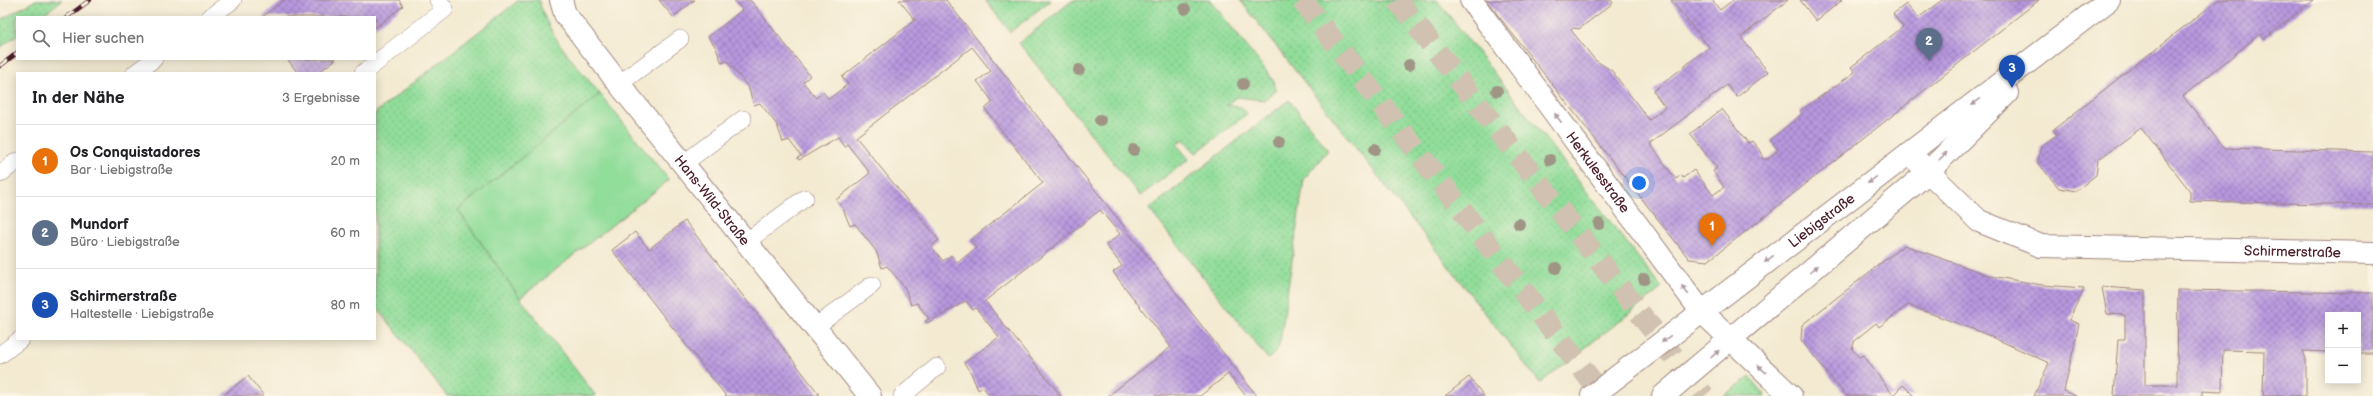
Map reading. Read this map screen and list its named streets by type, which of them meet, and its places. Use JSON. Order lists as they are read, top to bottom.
{
  "streets": {
    "street": [
      "Herkulesstraße",
      "Hans-Wild-Straße",
      "Liebigstraße",
      "Schirmerstraße"
    ]
  },
  "crossings": [
    ["Herkulesstraße", "Liebigstraße"],
    ["Liebigstraße", "Schirmerstraße"]
  ],
  "one_way": ["Herkulesstraße"],
  "page": {
    "search": "Hier suchen",
    "pins": ["2", "3", "1"],
    "heading": ["In der Nähe", "3 Ergebnisse"],
    "list": [
      {
        "mark": "1",
        "name": "Os Conquistadores",
        "note": "Bar · Liebigstraße",
        "value": "20 m"
      },
      {
        "mark": "2",
        "name": "Mundorf",
        "note": "Büro · Liebigstraße",
        "value": "60 m"
      },
      {
        "mark": "3",
        "name": "Schirmerstraße",
        "note": "Haltestelle · Liebigstraße",
        "value": "80 m"
      }
    ],
    "map_buttons": ["+", "−"]
  }
}
